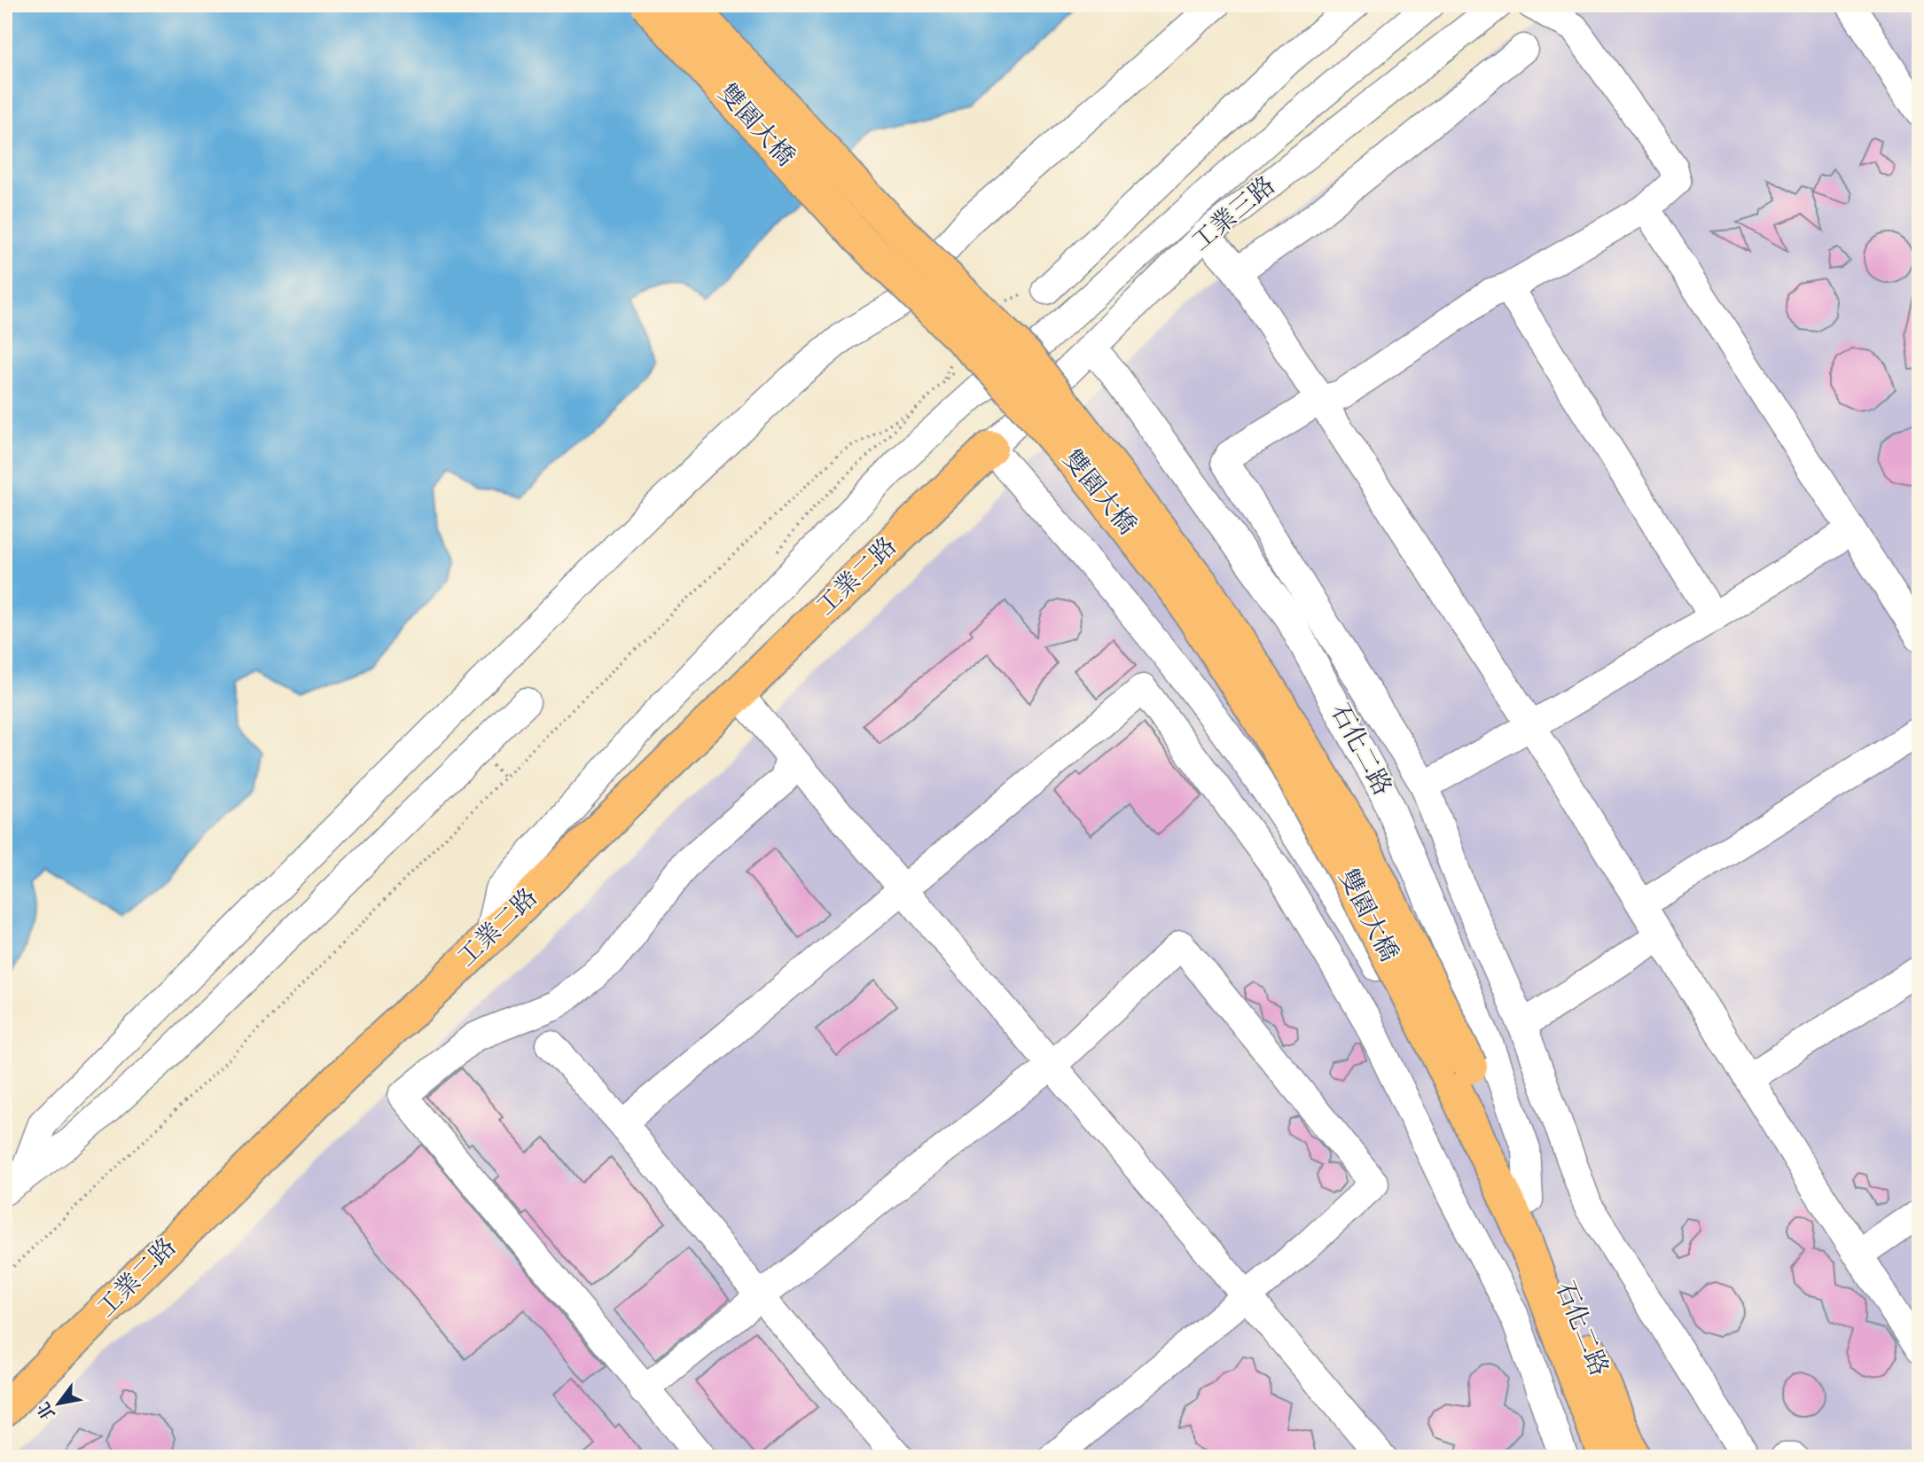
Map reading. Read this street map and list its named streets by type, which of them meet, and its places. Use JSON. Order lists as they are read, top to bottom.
{
  "streets": {
    "main road": ["雙園大橋", "工業二路", "石化二路"],
    "street": ["工業三路"]
  },
  "crossings": [
    ["雙園大橋", "石化二路"],
    ["工業三路", "工業二路"],
    ["工業三路", "石化二路"],
    ["工業二路", "石化二路"]
  ],
  "north": "bottom left"
}
